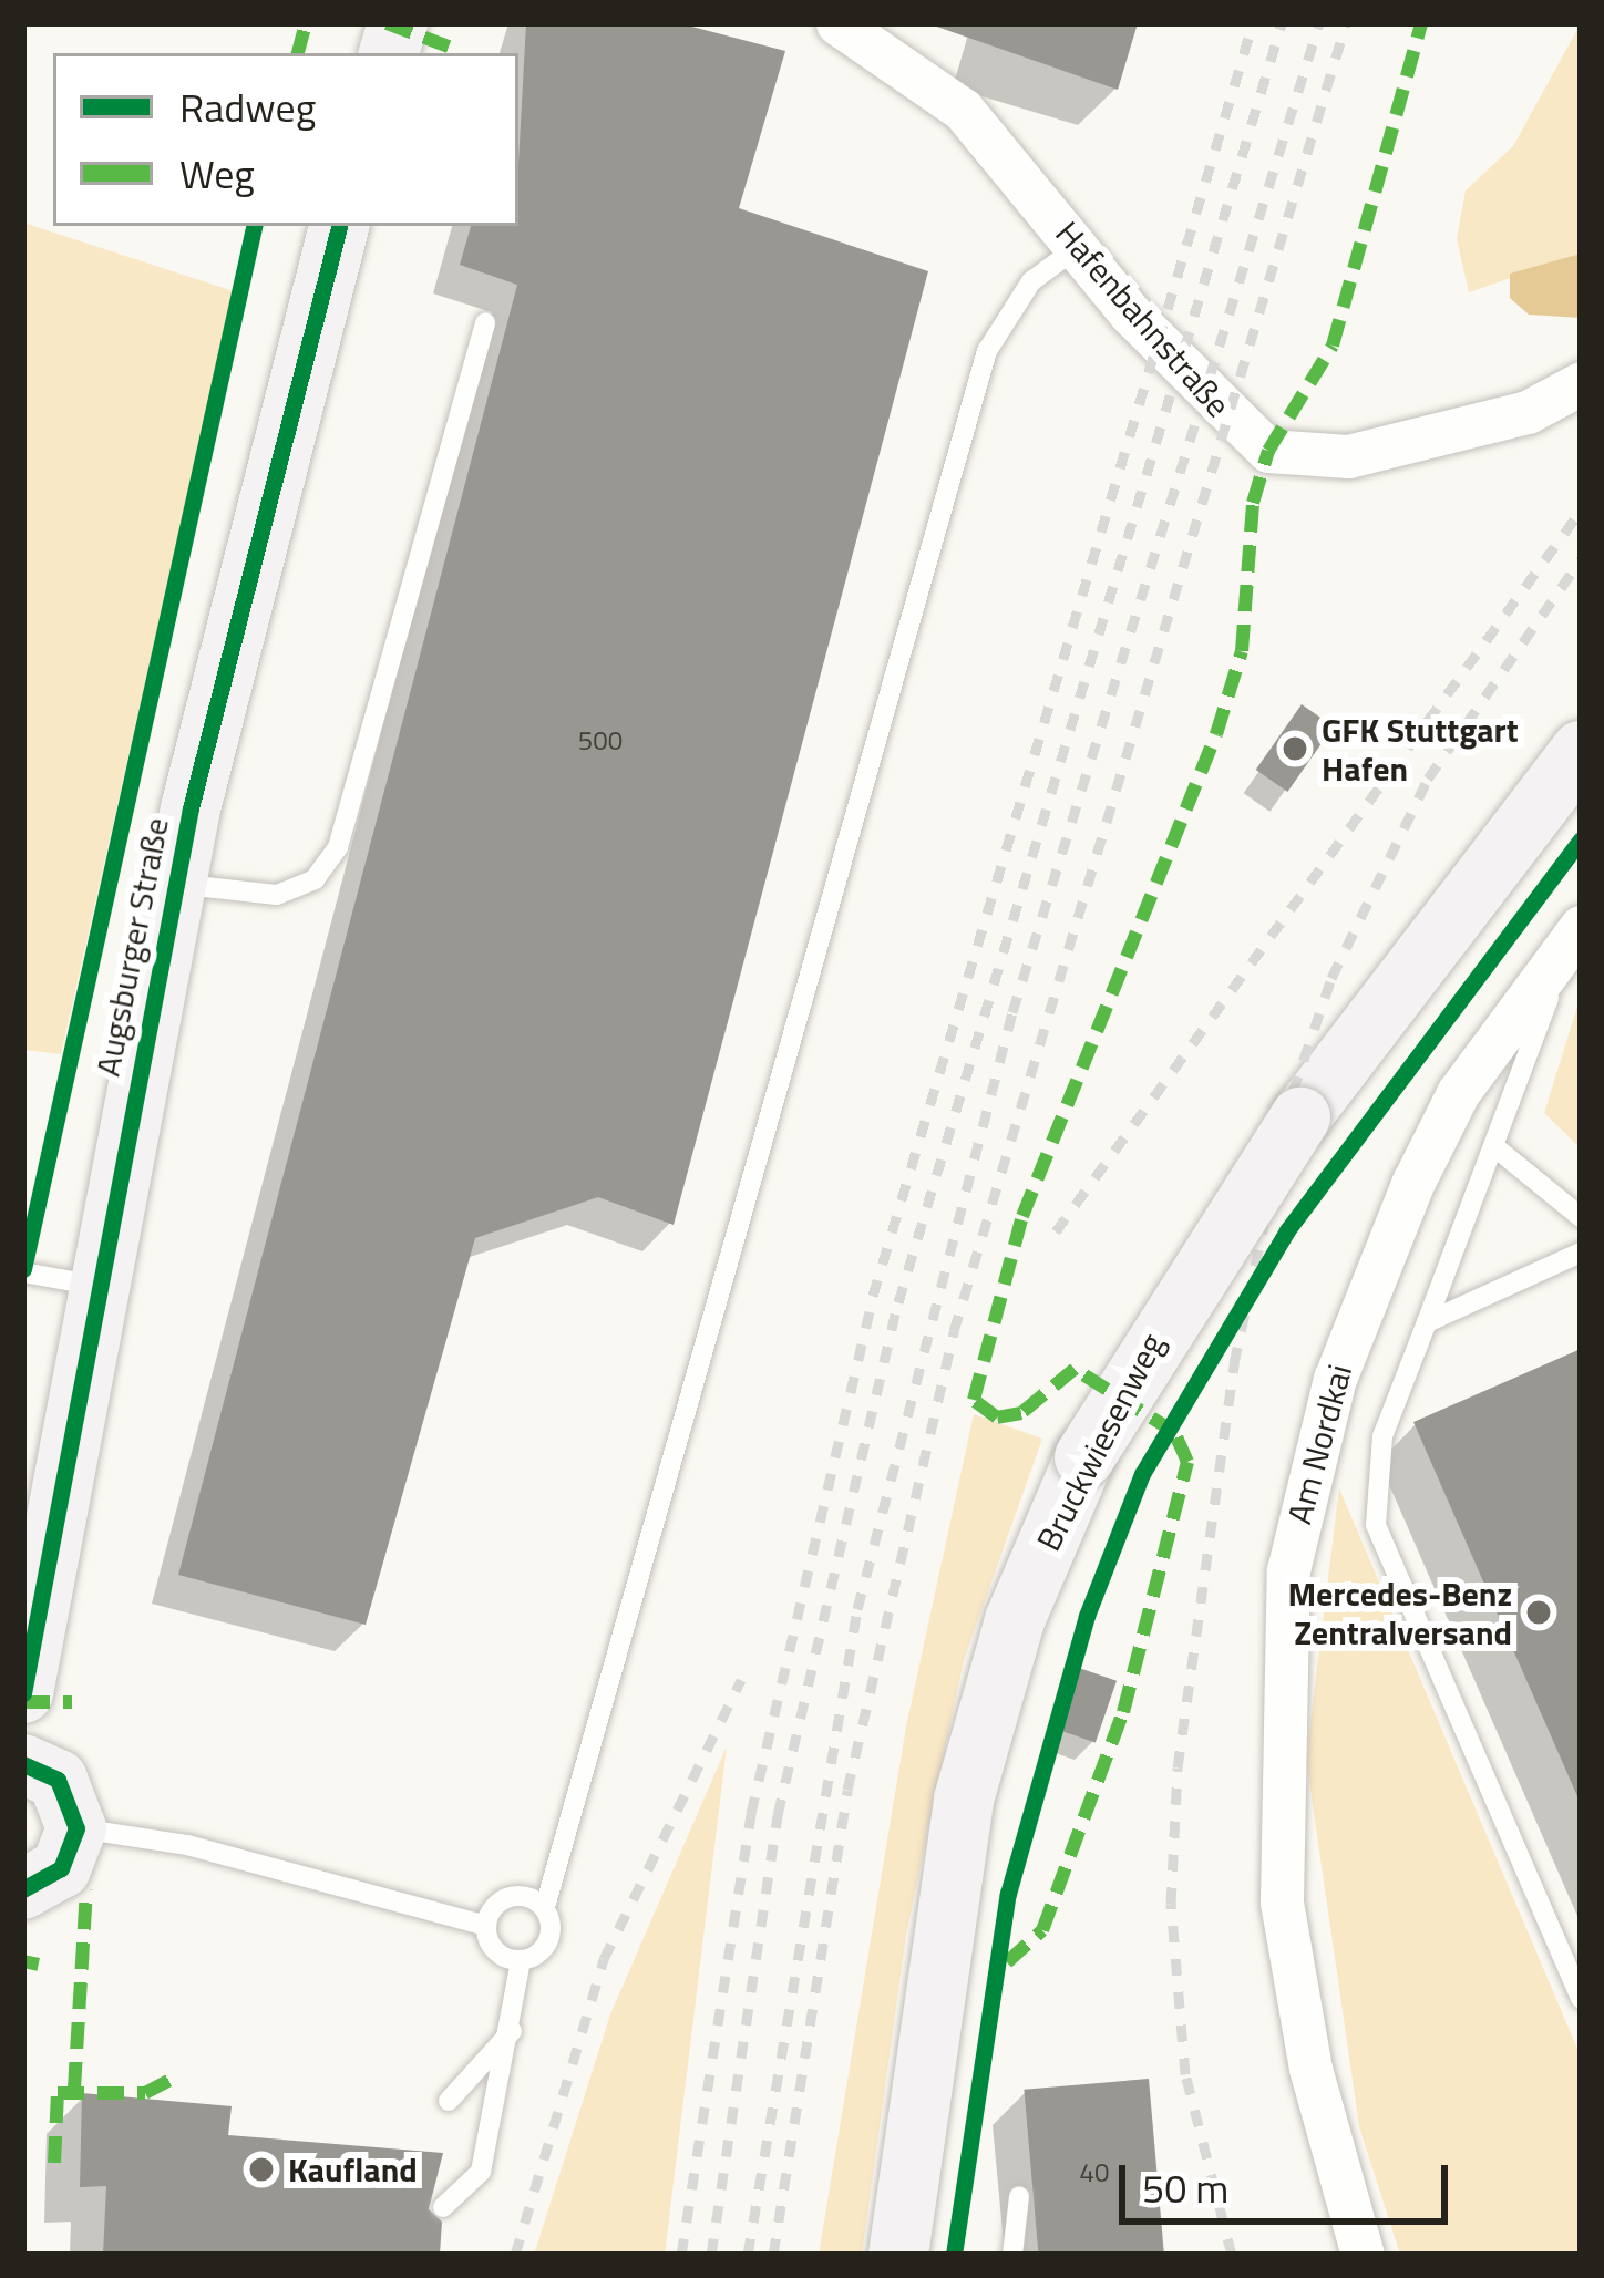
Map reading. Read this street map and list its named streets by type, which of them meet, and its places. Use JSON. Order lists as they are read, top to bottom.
{
  "streets": {
    "street": [
      "Hafenbahnstraße",
      "Augsburger Straße",
      "Bruckwiesenweg",
      "Am Nordkai"
    ]
  },
  "places": ["GFK Stuttgart Hafen", "Mercedes-Benz Zentralversand", "Kaufland"],
  "house_numbers": ["500", "40"],
  "legend": ["Radweg", "Weg"],
  "scale_bar": "50 m"
}
